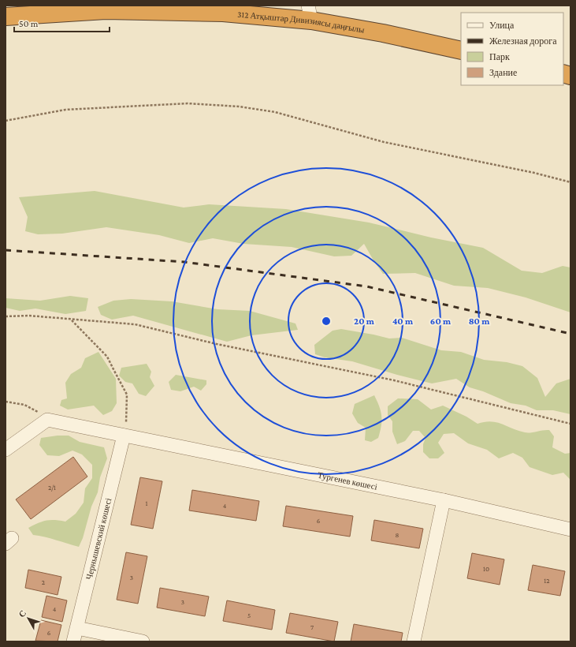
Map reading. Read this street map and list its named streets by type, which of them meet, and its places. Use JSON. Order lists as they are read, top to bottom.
{
  "streets": {
    "highway": ["312 Атқыштар Дивизиясы даңғылы"],
    "street": ["Тургенев көшесі", "Чернышевский көшесі"]
  },
  "crossings": [
    ["Тургенев көшесі", "Чернышевский көшесі"]
  ],
  "house_numbers": [
    "2/1",
    "1",
    "4",
    "6",
    "8",
    "10",
    "3",
    "12",
    "2",
    "3",
    "4",
    "5",
    "7",
    "6"
  ],
  "legend": [
    "Улица",
    "Железная дорога",
    "Парк",
    "Здание"
  ],
  "scale_bar": "50 m",
  "north": "top left",
  "rings": [
    "20 m",
    "40 m",
    "60 m",
    "80 m"
  ]
}
